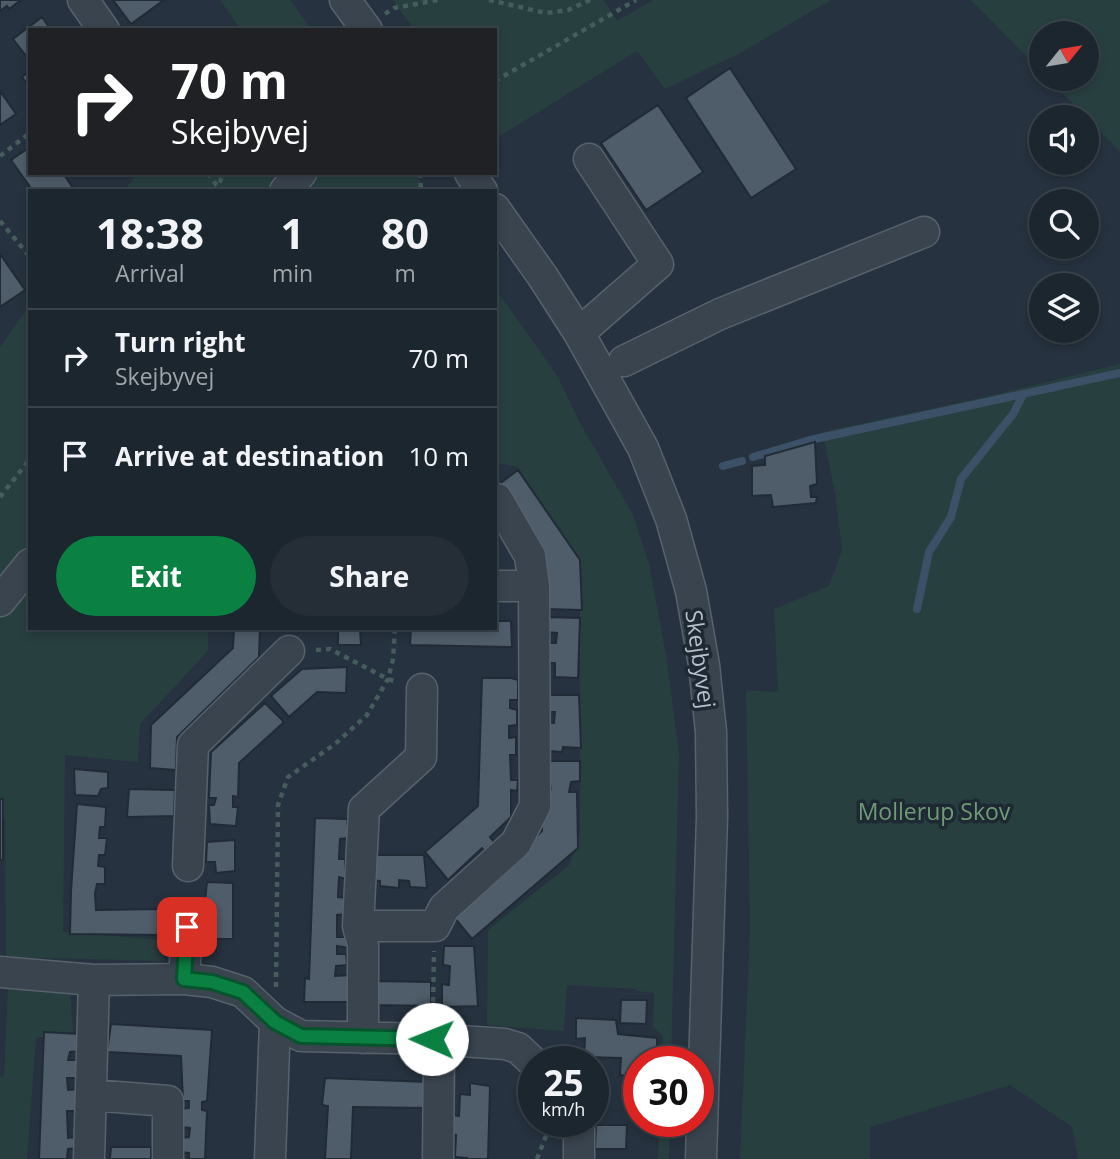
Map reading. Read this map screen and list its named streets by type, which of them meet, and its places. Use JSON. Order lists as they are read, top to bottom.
{
  "streets": {
    "street": ["Skejbyvej"]
  },
  "parks": ["Mollerup Skov"],
  "north": "top right",
  "page": {
    "turn": ["70 m", "Skejbyvej"],
    "eta": [
      "18:38",
      "Arrival",
      "1",
      "min",
      "80",
      "m"
    ],
    "list": [
      {
        "name": "Turn right",
        "note": "Skejbyvej",
        "value": "70 m"
      },
      {
        "name": "Arrive at destination",
        "value": "10 m"
      }
    ],
    "buttons": ["Exit", "Share"],
    "speed": "25 km/h",
    "limit": "30"
  }
}
